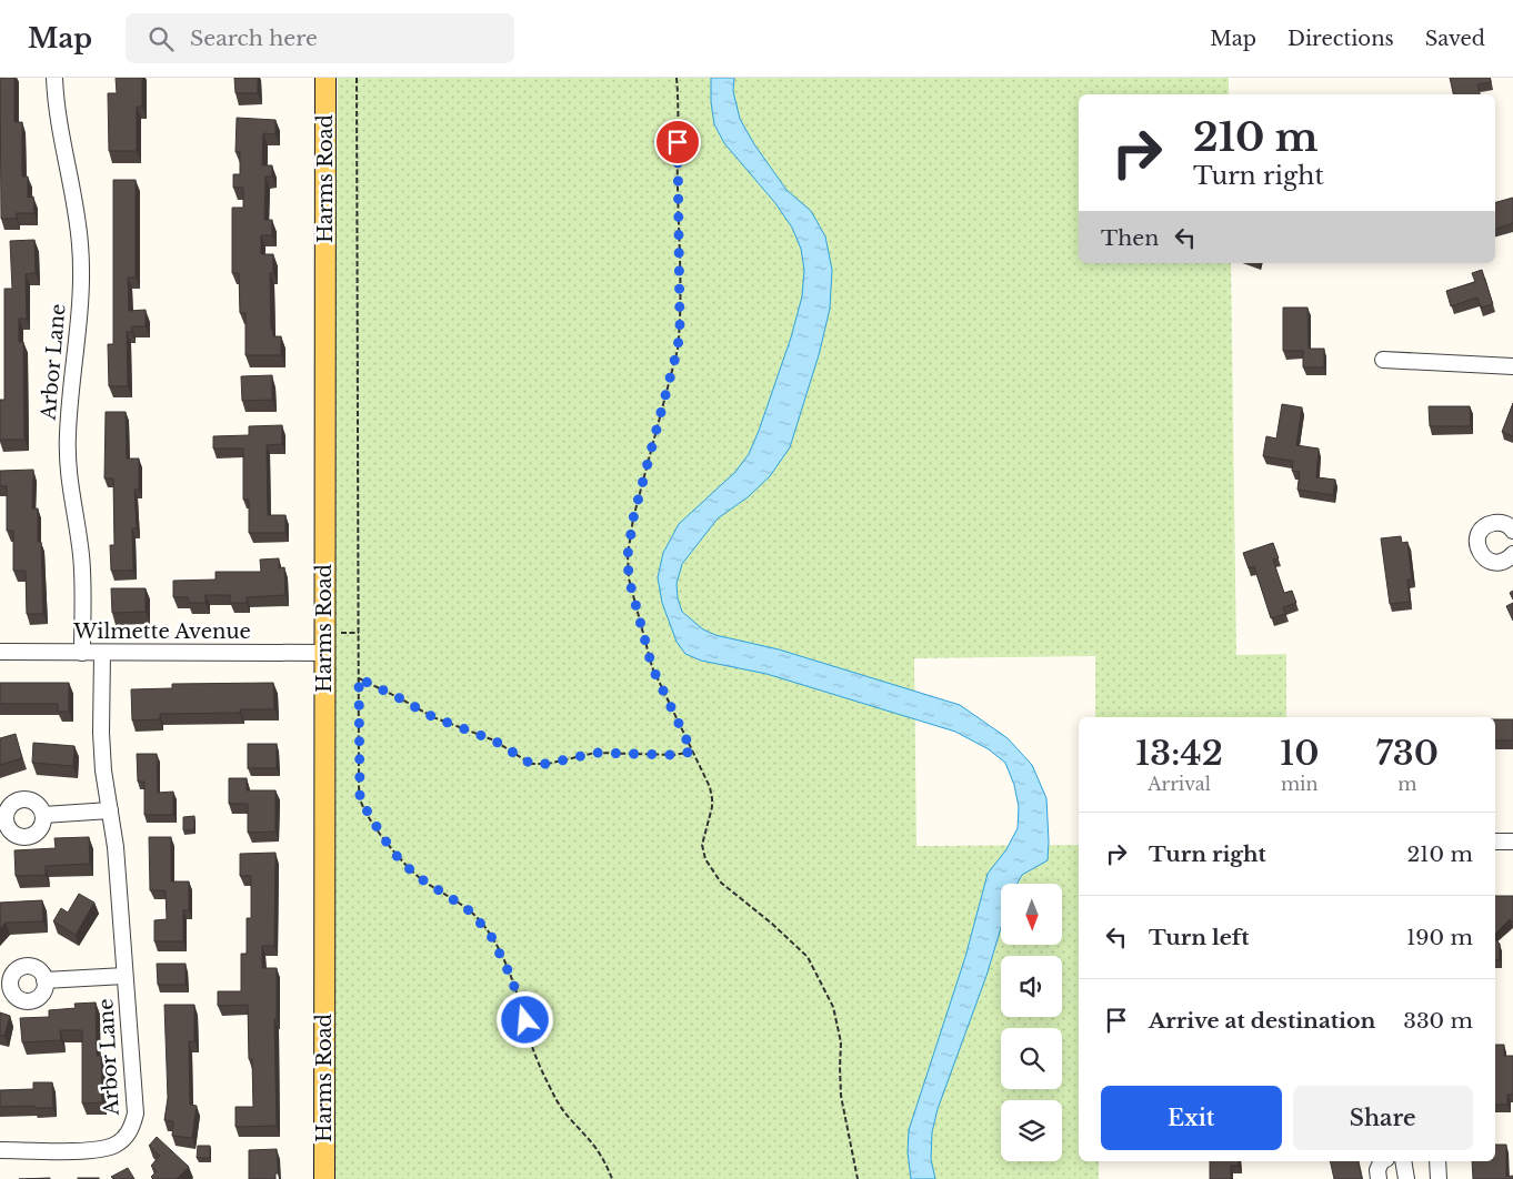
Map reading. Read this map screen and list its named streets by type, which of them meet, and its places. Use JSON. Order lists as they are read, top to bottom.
{
  "streets": {
    "main road": ["Harms Road"],
    "street": ["Arbor Lane", "Wilmette Avenue"]
  },
  "crossings": [
    ["Harms Road", "Wilmette Avenue"],
    ["Arbor Lane", "Wilmette Avenue"]
  ],
  "north": "bottom",
  "page": {
    "header": "Map",
    "search": "Search here",
    "nav": ["Map", "Directions", "Saved"],
    "turn": ["210 m", "Turn right"],
    "then": "Then",
    "eta": [
      "13:42",
      "Arrival",
      "10",
      "min",
      "730",
      "m"
    ],
    "list": [
      {
        "name": "Turn right",
        "value": "210 m"
      },
      {
        "name": "Turn left",
        "value": "190 m"
      },
      {
        "name": "Arrive at destination",
        "value": "330 m"
      }
    ],
    "buttons": ["Exit", "Share"]
  }
}
